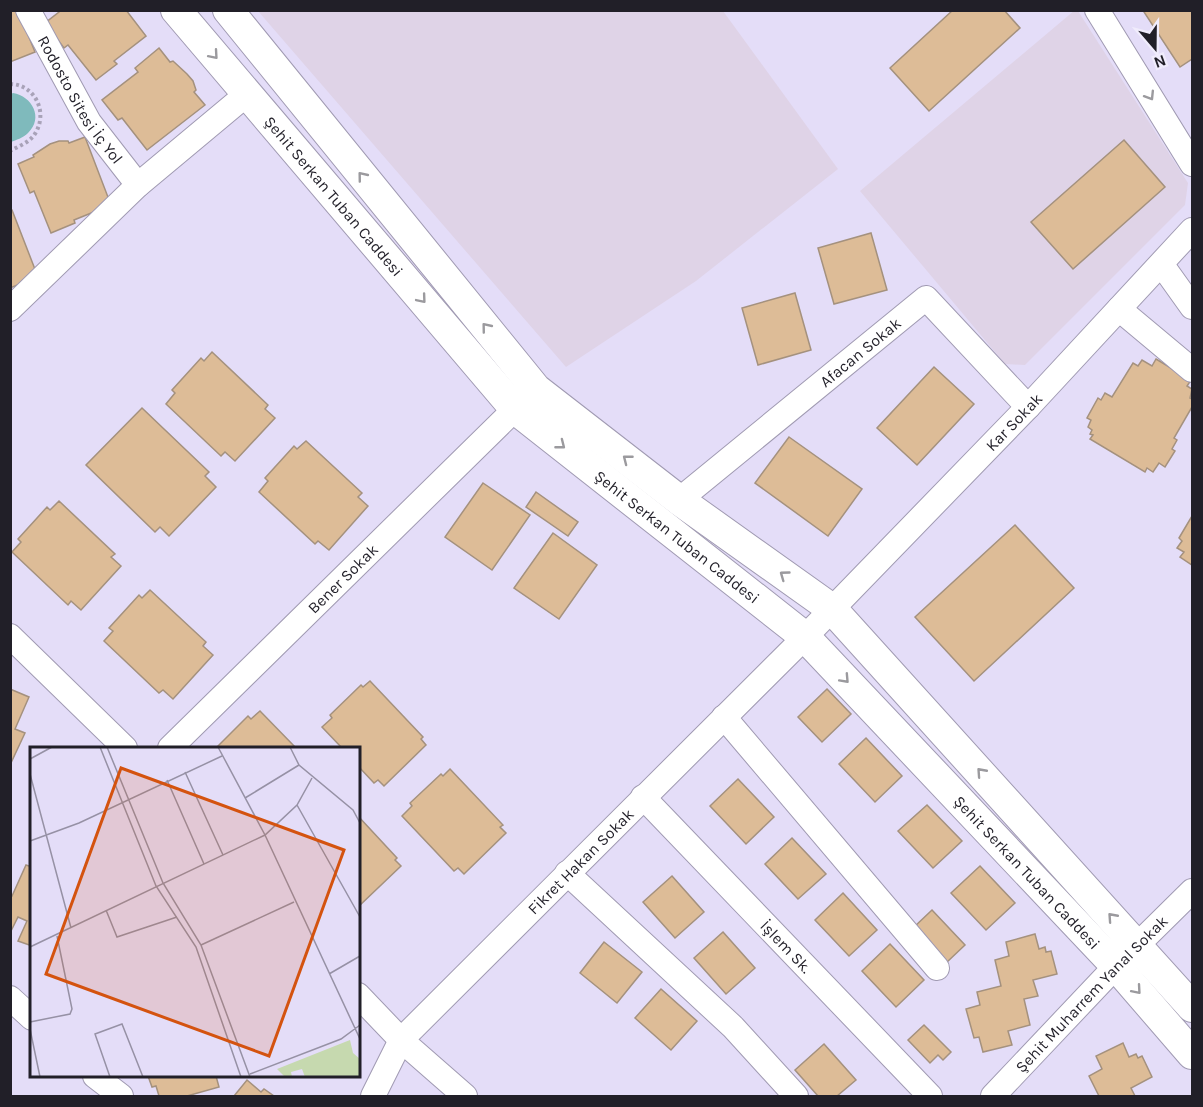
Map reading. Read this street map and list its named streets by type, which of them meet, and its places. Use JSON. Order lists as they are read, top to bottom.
{
  "streets": {
    "main road": ["Şehit Serkan Tuban Caddesi"],
    "street": [
      "Rodosto Sitesi İç Yol",
      "Afacan Sokak",
      "Kar Sokak",
      "Bener Sokak",
      "Fikret Hakan Sokak",
      "İşlem Sk.",
      "Şehit Muharrem Yanal Sokak"
    ]
  },
  "crossings": [
    ["Şehit Serkan Tuban Caddesi", "Afacan Sokak"],
    ["Şehit Serkan Tuban Caddesi", "Kar Sokak"],
    ["Şehit Serkan Tuban Caddesi", "Bener Sokak"],
    ["Şehit Serkan Tuban Caddesi", "Fikret Hakan Sokak"],
    ["Şehit Serkan Tuban Caddesi", "Şehit Muharrem Yanal Sokak"],
    ["Afacan Sokak", "Kar Sokak"],
    ["Kar Sokak", "Fikret Hakan Sokak"],
    ["Fikret Hakan Sokak", "İşlem Sk."]
  ],
  "north": "bottom"
}
